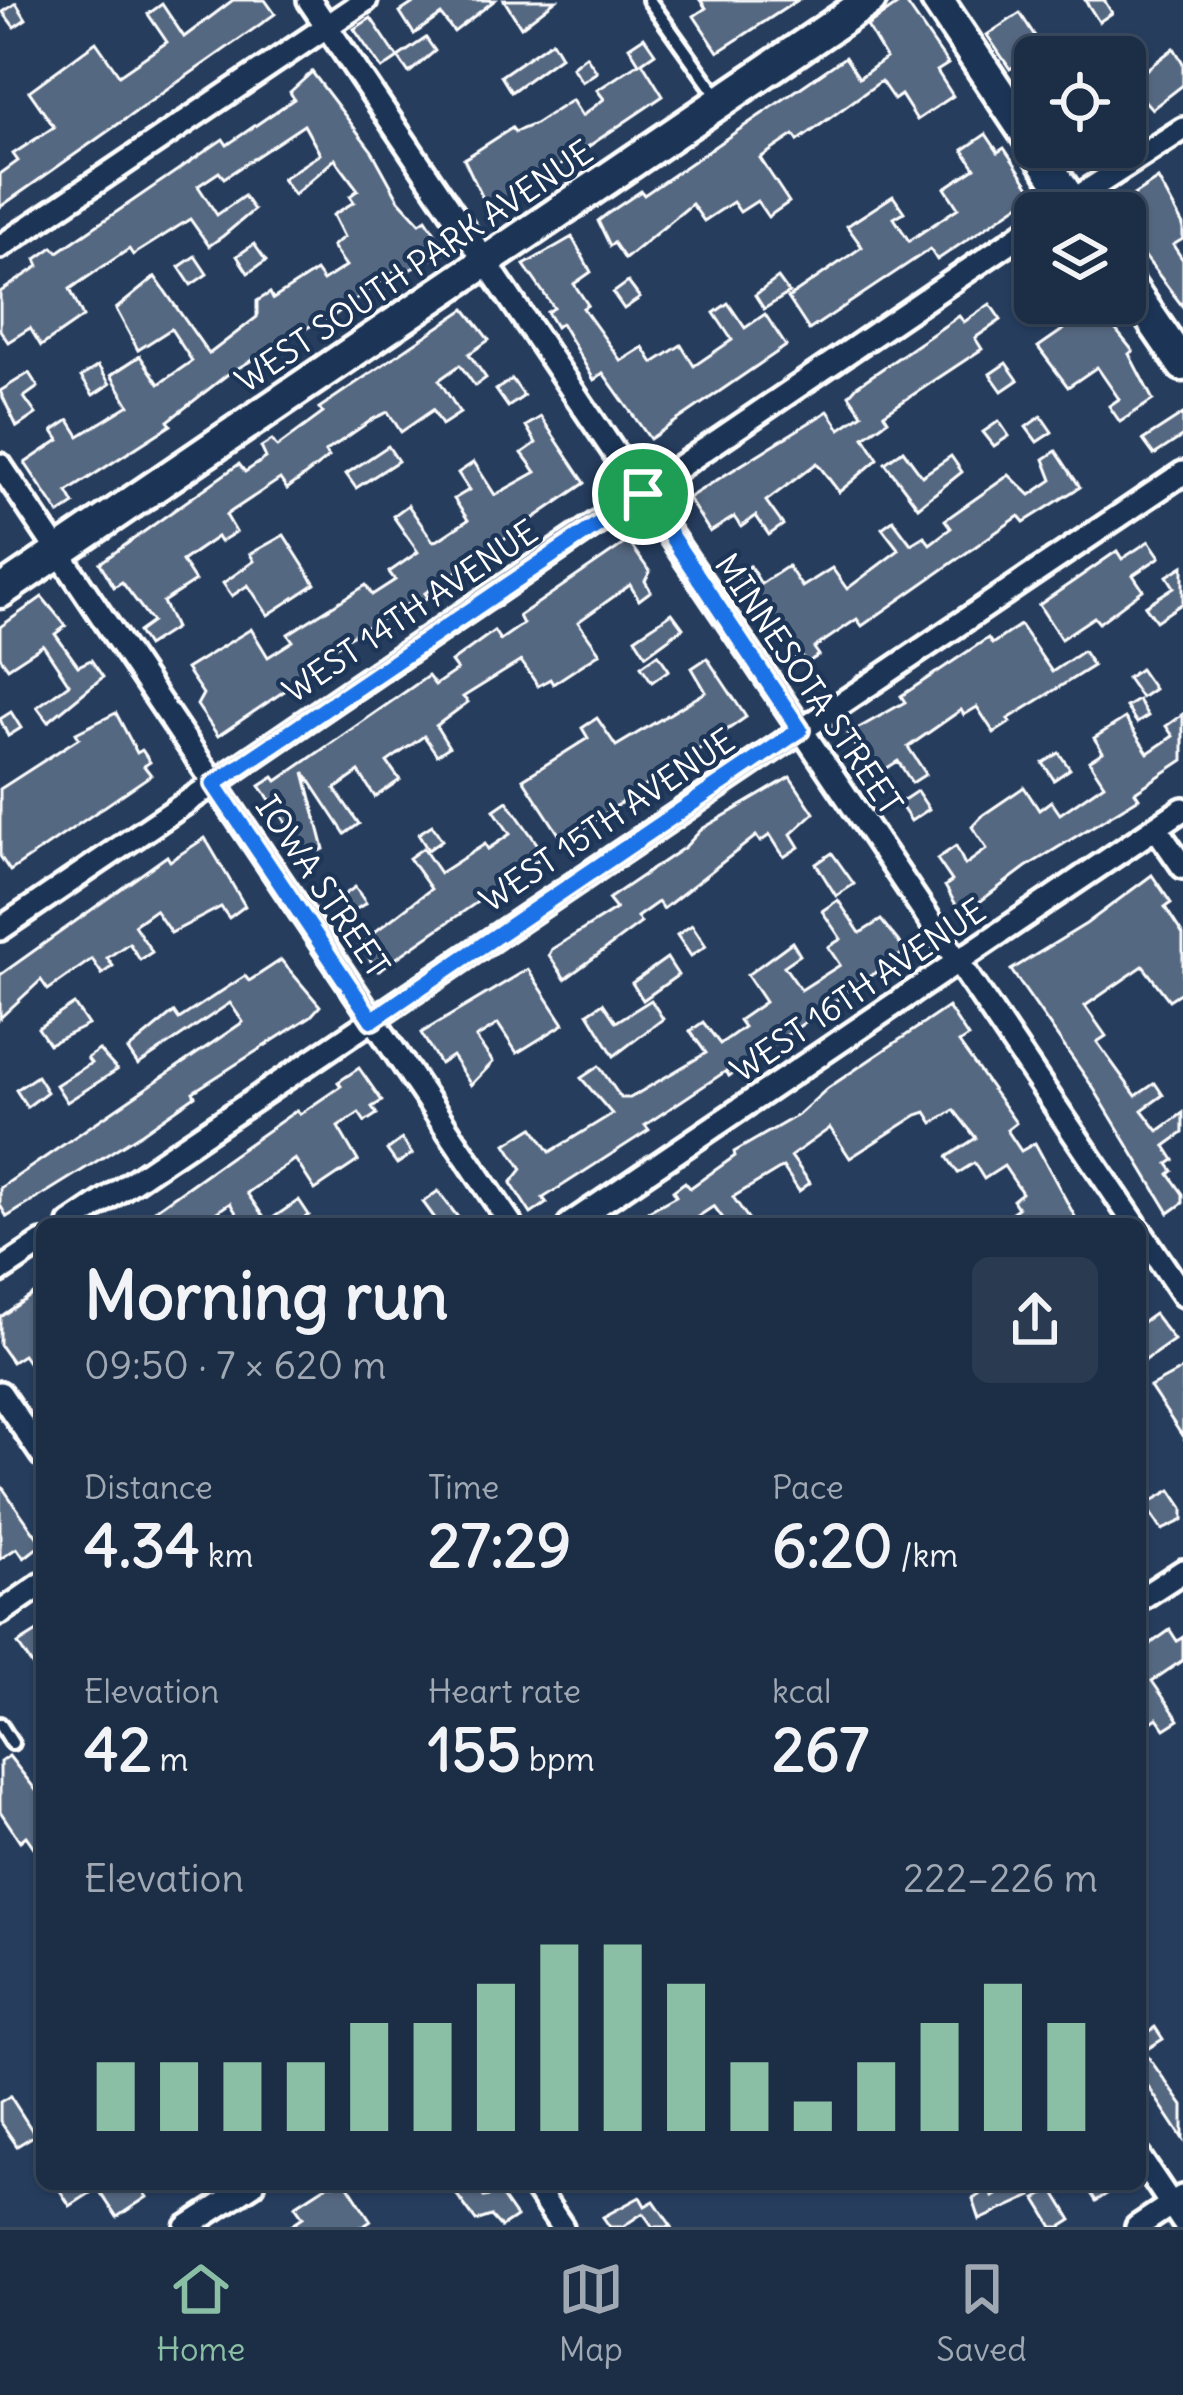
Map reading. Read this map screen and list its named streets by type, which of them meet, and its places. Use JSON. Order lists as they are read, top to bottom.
{
  "streets": {
    "main road": ["WEST SOUTH PARK AVENUE"],
    "street": [
      "WEST 14TH AVENUE",
      "MINNESOTA STREET",
      "WEST 15TH AVENUE",
      "IOWA STREET",
      "WEST 16TH AVENUE"
    ]
  },
  "crossings": [
    ["WEST SOUTH PARK AVENUE", "MINNESOTA STREET"],
    ["WEST SOUTH PARK AVENUE", "IOWA STREET"],
    ["WEST 14TH AVENUE", "MINNESOTA STREET"],
    ["WEST 14TH AVENUE", "IOWA STREET"],
    ["MINNESOTA STREET", "WEST 15TH AVENUE"],
    ["MINNESOTA STREET", "WEST 16TH AVENUE"],
    ["WEST 15TH AVENUE", "IOWA STREET"]
  ],
  "page": {
    "heading": ["Morning run", "09:50 · 7 × 620 m"],
    "stats": [
      ["Distance", "4.34 km"],
      ["Time", "27:29"],
      ["Pace", "6:20 /km"],
      ["Elevation", "42 m"],
      ["Heart rate", "155 bpm"],
      ["kcal", "267"]
    ],
    "chart": ["Elevation", "222–226 m"],
    "tabs": ["Home", "Map", "Saved"]
  }
}
